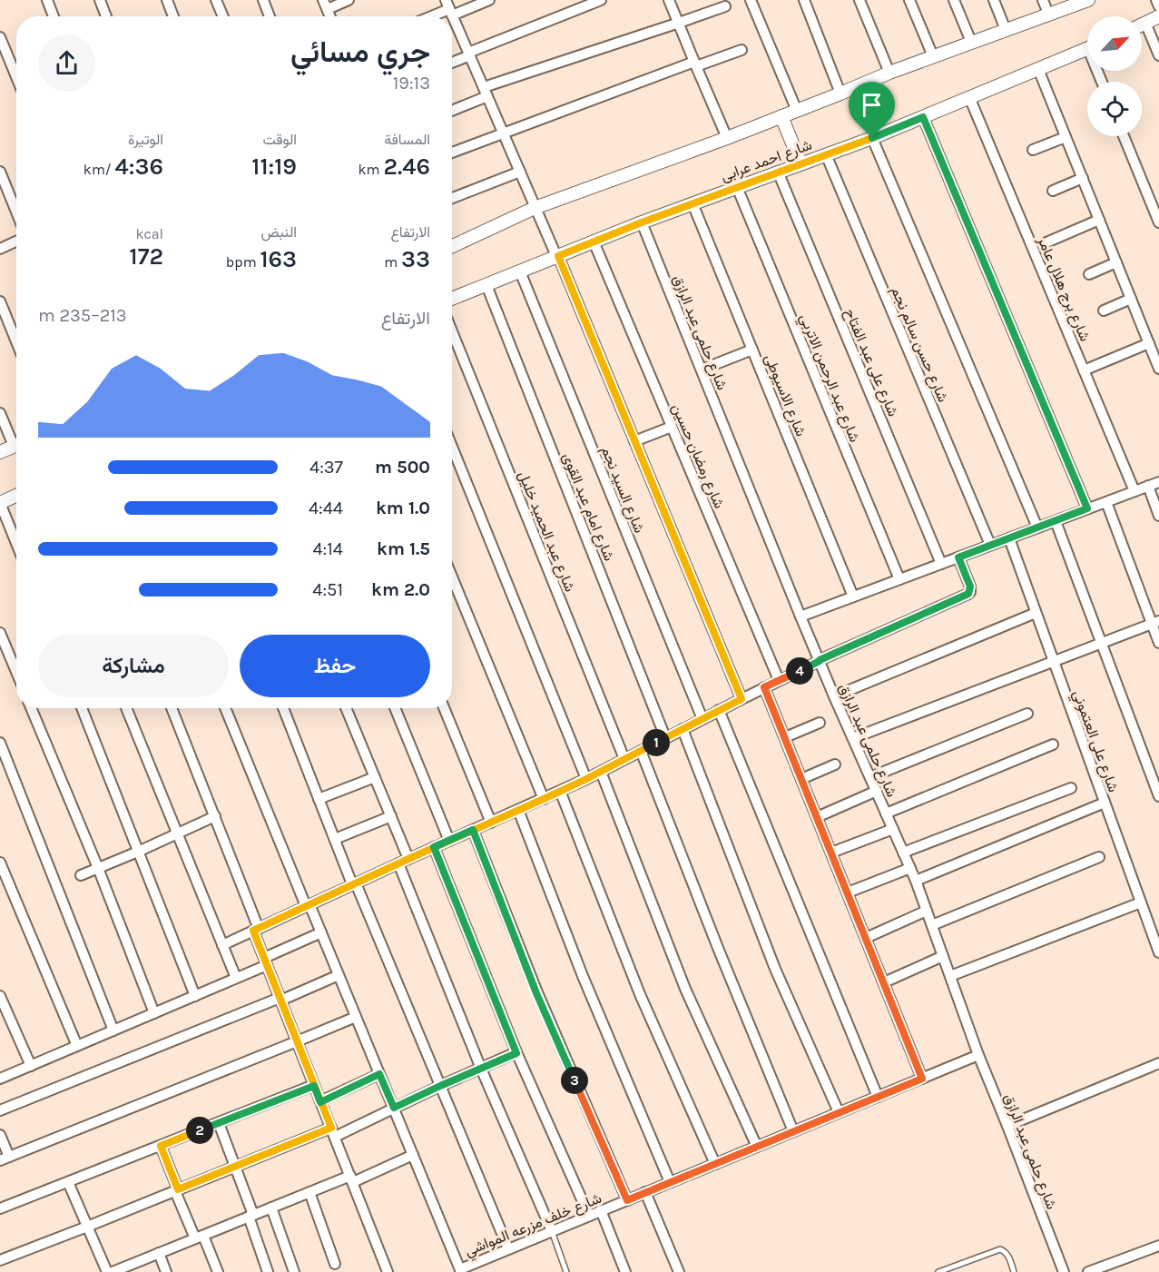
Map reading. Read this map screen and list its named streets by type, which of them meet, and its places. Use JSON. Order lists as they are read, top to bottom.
{
  "streets": {
    "street": [
      "شارع احمد عرابى",
      "شارع برج هلال عامر",
      "شارع حلمى عبد الرازق",
      "شارع حسن سالم نجم",
      "شارع على عبد الفتاح",
      "شارع عبد الرحمن الاتربي",
      "شارع الاسيوطى",
      "شارع رمضان حسين",
      "شارع السيد نجم",
      "شارع امام عبد القوى",
      "شارع عبد الحميد خليل",
      "شارع على العتموني",
      "شارع خلف مزرعه المواشي"
    ]
  },
  "crossings": [
    ["شارع احمد عرابى", "شارع برج هلال عامر"],
    ["شارع احمد عرابى", "شارع حلمى عبد الرازق"],
    ["شارع احمد عرابى", "شارع حسن سالم نجم"],
    ["شارع احمد عرابى", "شارع على عبد الفتاح"],
    ["شارع احمد عرابى", "شارع عبد الرحمن الاتربي"],
    ["شارع احمد عرابى", "شارع الاسيوطى"],
    ["شارع احمد عرابى", "شارع رمضان حسين"],
    ["شارع احمد عرابى", "شارع السيد نجم"],
    ["شارع احمد عرابى", "شارع امام عبد القوى"],
    ["شارع حلمى عبد الرازق", "شارع خلف مزرعه المواشي"]
  ],
  "north": "top right",
  "page": {
    "heading": ["جري مسائي", "19:13"],
    "stats": [
      ["المسافة", "2.46 km"],
      ["الوقت", "11:19"],
      ["الوتيرة", "4:36 /km"],
      ["الارتفاع", "33 m"],
      ["النبض", "163 bpm"],
      ["kcal", "172"]
    ],
    "chart": ["الارتفاع", "213–235 m"],
    "list": [
      {
        "name": "500 m",
        "note": "4:37"
      },
      {
        "name": "1.0 km",
        "note": "4:44"
      },
      {
        "name": "1.5 km",
        "note": "4:14"
      },
      {
        "name": "2.0 km",
        "note": "4:51"
      }
    ],
    "buttons": ["حفظ", "مشاركة"],
    "pins": [
      "4",
      "1",
      "3",
      "2"
    ]
  }
}
